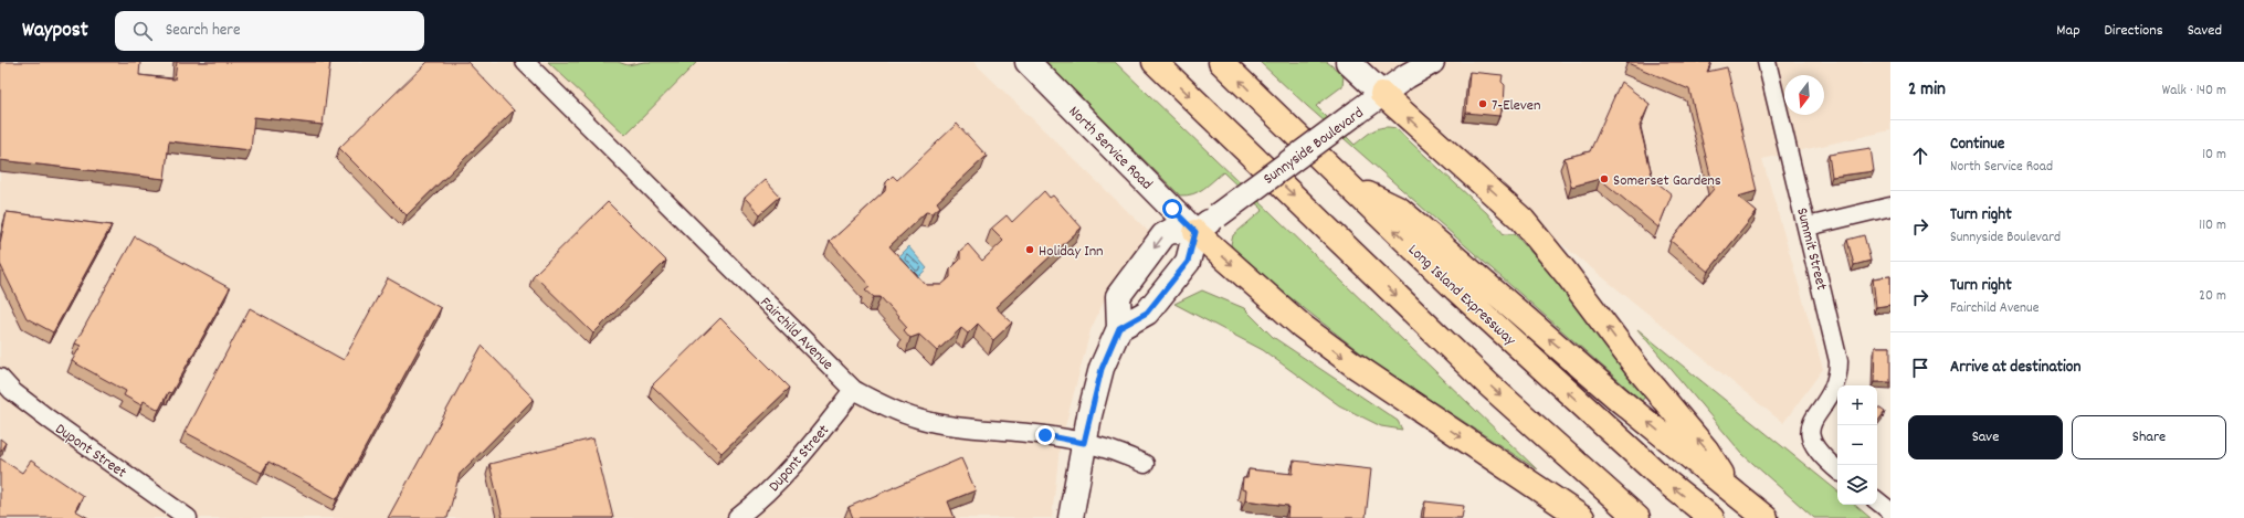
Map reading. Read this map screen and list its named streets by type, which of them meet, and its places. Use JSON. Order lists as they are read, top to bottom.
{
  "streets": {
    "highway": ["Long Island Expressway"],
    "main road": ["Sunnyside Boulevard", "North Service Road"],
    "street": ["Summit Street", "Fairchild Avenue", "Dupont Street"]
  },
  "crossings": [
    ["Sunnyside Boulevard", "North Service Road"],
    ["Fairchild Avenue", "Dupont Street"]
  ],
  "places": ["7-Eleven", "Somerset Gardens", "Holiday Inn"],
  "north": "bottom",
  "page": {
    "header": "Waypost",
    "search": "Search here",
    "nav": ["Map", "Directions", "Saved"],
    "heading": ["2 min", "Walk · 140 m"],
    "list": [
      ["Continue", "North Service Road", "10 m"],
      ["Turn right", "Sunnyside Boulevard", "110 m"],
      ["Turn right", "Fairchild Avenue", "20 m"],
      "Arrive at destination"
    ],
    "map_buttons": ["+", "−"],
    "buttons": ["Save", "Share"]
  }
}
